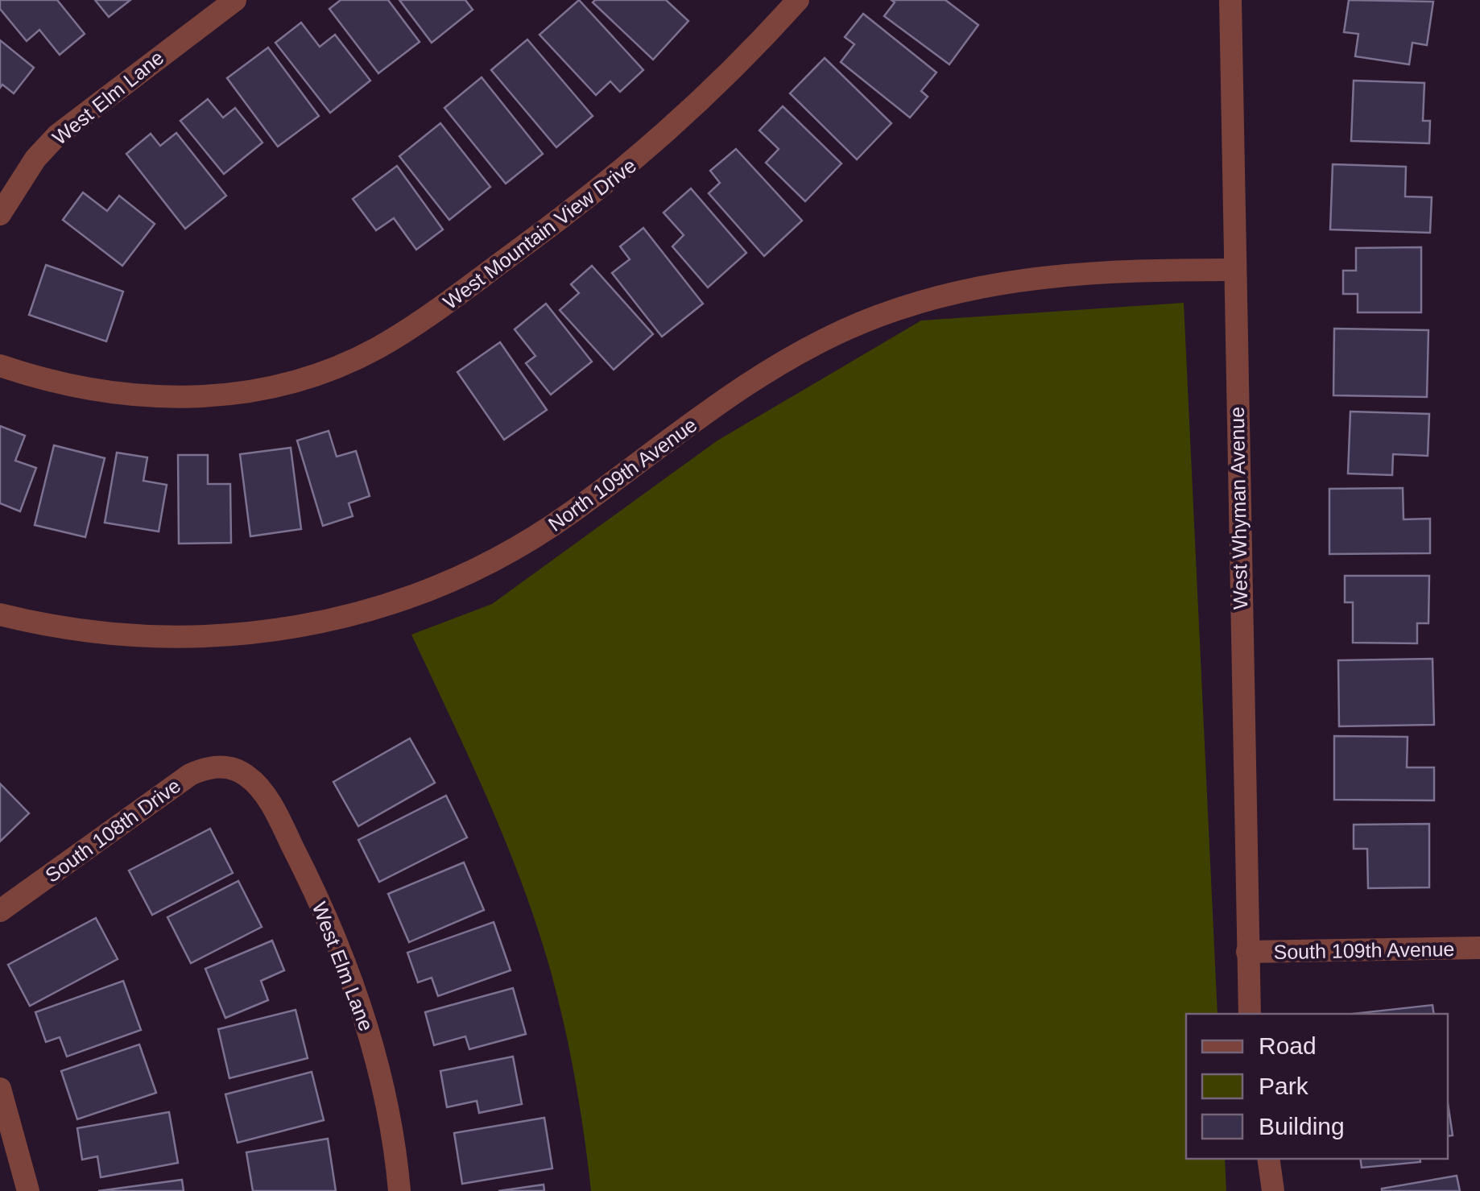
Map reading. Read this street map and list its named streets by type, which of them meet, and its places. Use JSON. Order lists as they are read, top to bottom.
{
  "streets": {
    "street": [
      "West Elm Lane",
      "West Mountain View Drive",
      "North 109th Avenue",
      "West Whyman Avenue",
      "South 108th Drive",
      "South 109th Avenue"
    ]
  },
  "crossings": [
    ["West Elm Lane", "South 108th Drive"],
    ["North 109th Avenue", "West Whyman Avenue"],
    ["West Whyman Avenue", "South 109th Avenue"]
  ],
  "legend": ["Road", "Park", "Building"]
}
